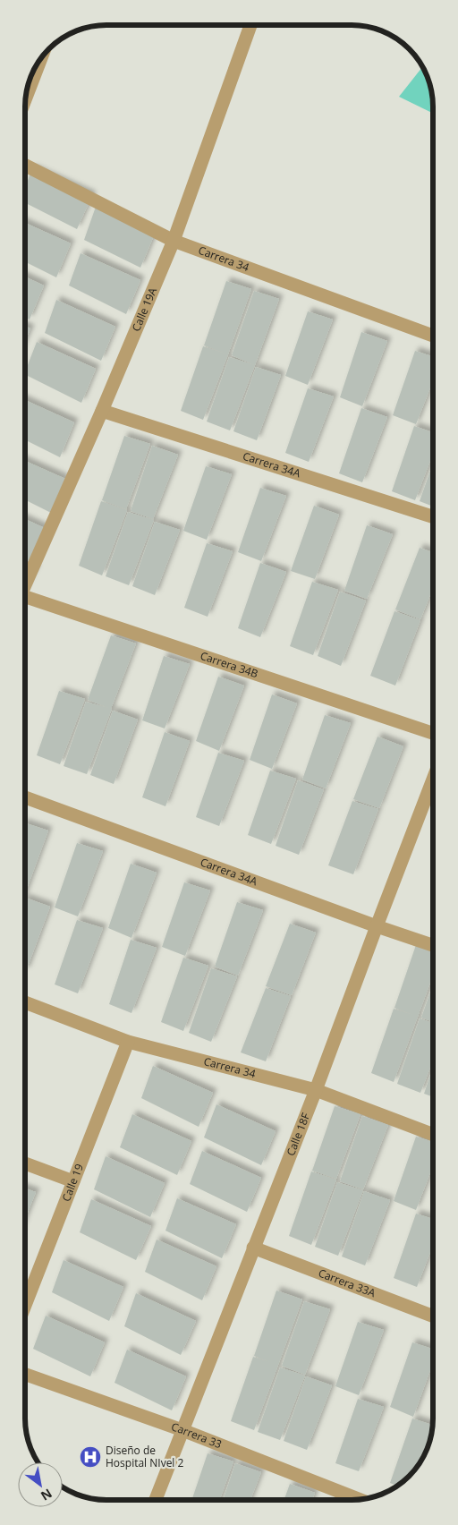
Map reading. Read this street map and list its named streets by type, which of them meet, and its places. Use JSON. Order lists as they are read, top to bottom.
{
  "streets": {
    "street": [
      "Carrera 34",
      "Calle 19A",
      "Carrera 34A",
      "Carrera 34B",
      "Calle 18F",
      "Calle 19",
      "Carrera 33A",
      "Carrera 33"
    ]
  },
  "crossings": [
    ["Carrera 34", "Calle 19A"],
    ["Carrera 34", "Calle 18F"],
    ["Carrera 34", "Calle 19"],
    ["Calle 19A", "Carrera 34A"],
    ["Carrera 34A", "Calle 18F"],
    ["Calle 18F", "Carrera 33A"],
    ["Calle 18F", "Carrera 33"]
  ],
  "places": {
    "hospital": ["Diseño de Hospital NIvel 2"]
  },
  "north": "bottom right"
}
